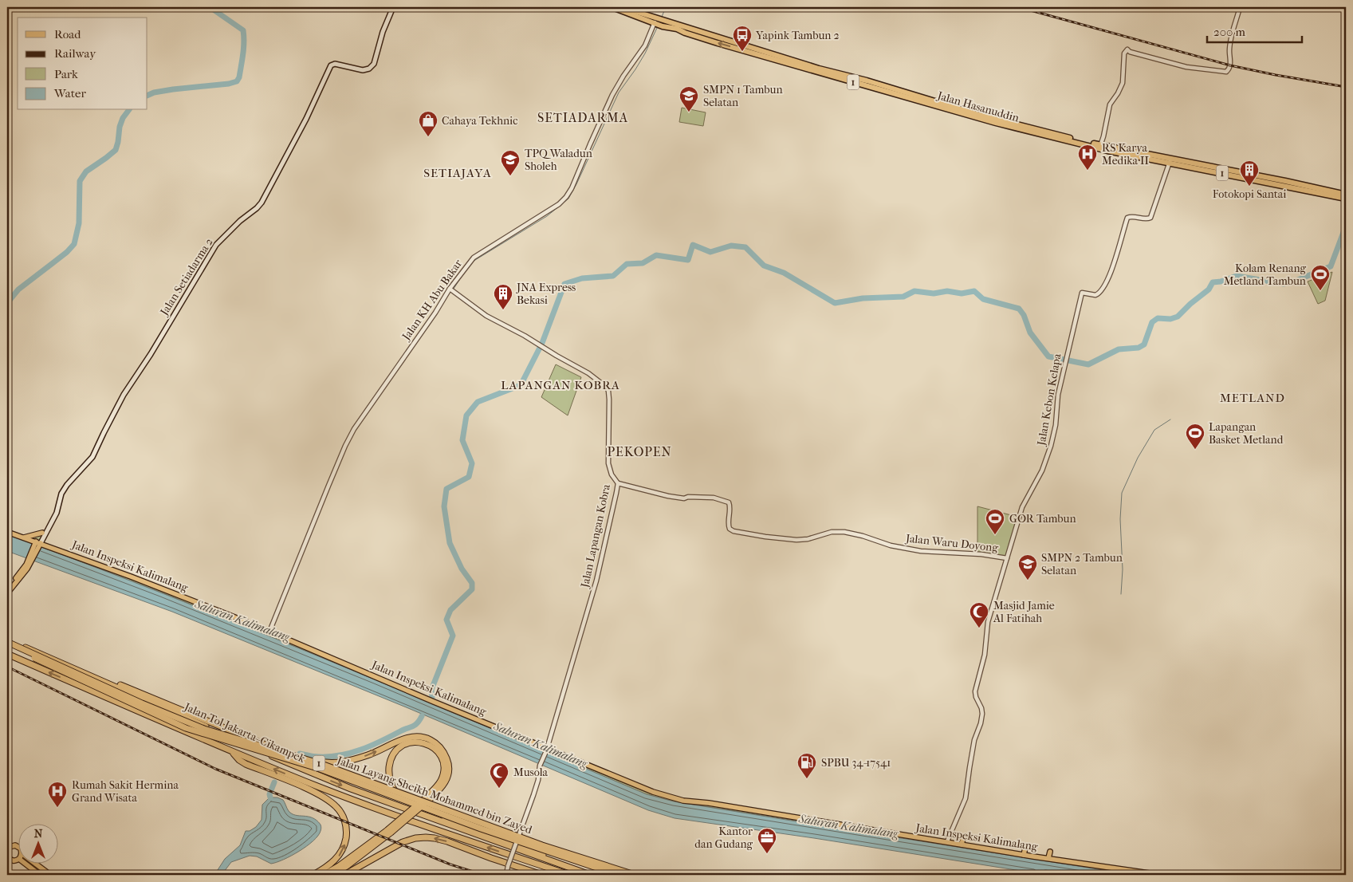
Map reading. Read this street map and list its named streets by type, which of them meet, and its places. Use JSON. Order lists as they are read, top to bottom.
{
  "streets": {
    "highway": [
      "1",
      "Jalan Hasanuddin",
      "Jalan Tol Jakarta–Cikampek",
      "Jalan Layang Sheikh Mohammed bin Zayed"
    ],
    "main road": ["Jalan Setiadarma 2", "Jalan Inspeksi Kalimalang"],
    "street": [
      "Jalan KH Abu Bakar",
      "Jalan Kebon Kelapa",
      "Jalan Lapangan Kobra",
      "Jalan Waru Doyong"
    ]
  },
  "crossings": [
    ["Jalan Hasanuddin", "Jalan KH Abu Bakar"],
    ["Jalan Hasanuddin", "Jalan Kebon Kelapa"],
    ["Jalan Setiadarma 2", "Jalan Inspeksi Kalimalang"],
    ["Jalan KH Abu Bakar", "Jalan Lapangan Kobra"],
    ["Jalan KH Abu Bakar", "Jalan Inspeksi Kalimalang"],
    ["Jalan Kebon Kelapa", "Jalan Waru Doyong"],
    ["Jalan Kebon Kelapa", "Jalan Inspeksi Kalimalang"],
    ["Jalan Lapangan Kobra", "Jalan Waru Doyong"],
    ["Jalan Lapangan Kobra", "Jalan Inspeksi Kalimalang"],
    ["Jalan Tol Jakarta–Cikampek", "Jalan Layang Sheikh Mohammed bin Zayed"]
  ],
  "districts": [
    "SETIADARMA",
    "SETIAJAYA",
    "LAPANGAN KOBRA",
    "METLAND",
    "PEKOPEN"
  ],
  "water": ["Saluran Kalimalang"],
  "places": {
    "bus stop": ["Yapink Tambun 2"],
    "school or university": ["SMPN 1 Tambun Selatan", "TPQ Waladun Sholeh", "SMPN 2 Tambun Selatan"],
    "shop": ["Cahaya Tekhnic"],
    "hospital": ["RS Karya Medika II", "Rumah Sakit Hermina Grand Wisata"],
    "building": ["Fotokopi Santai", "JNA Express Bekasi"],
    "sports": ["Kolam Renang Metland Tambun", "Lapangan Basket Metland", "GOR Tambun"],
    "mosque": ["Masjid Jamie Al Fatihah", "Musola"],
    "fuel station": ["SPBU 34-17541"],
    "office": ["Kantor dan Gudang"]
  },
  "legend": [
    "Road",
    "Railway",
    "Park",
    "Water"
  ],
  "scale_bar": "200 m",
  "north": "top"
}
